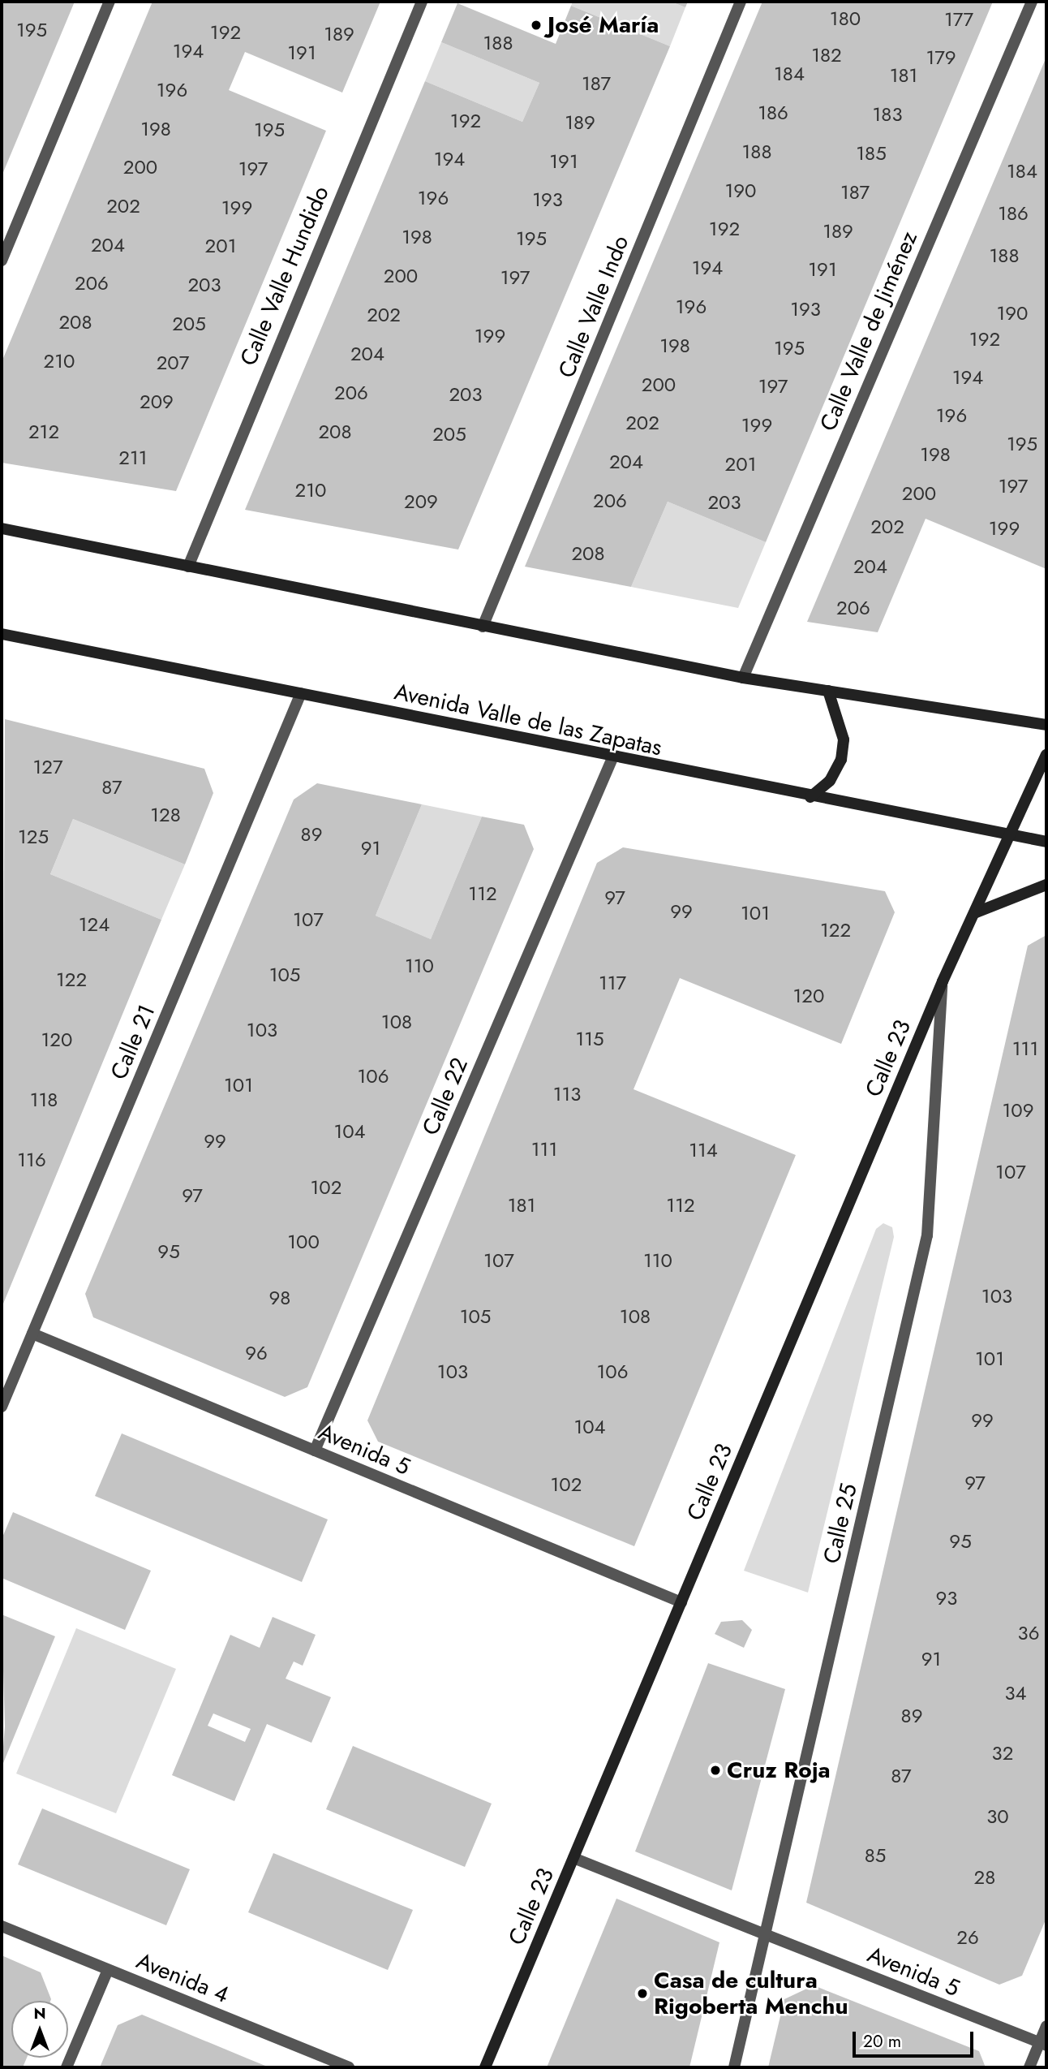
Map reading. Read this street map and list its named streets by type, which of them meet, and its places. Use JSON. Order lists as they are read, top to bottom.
{
  "streets": {
    "main road": ["Avenida Valle de las Zapatas", "Calle 23"],
    "street": [
      "Calle Valle Hundido",
      "Calle Valle Indo",
      "Calle Valle de Jiménez",
      "Calle 21",
      "Calle 22",
      "Avenida 5",
      "Calle 25",
      "Avenida 4"
    ]
  },
  "crossings": [
    ["Avenida Valle de las Zapatas", "Calle 21"],
    ["Avenida Valle de las Zapatas", "Calle 23"],
    ["Avenida Valle de las Zapatas", "Calle 22"],
    ["Calle 21", "Avenida 5"],
    ["Calle 23", "Avenida 5"],
    ["Calle 23", "Calle 25"],
    ["Calle 22", "Avenida 5"],
    ["Avenida 5", "Calle 25"]
  ],
  "places": ["José María", "Cruz Roja", "Casa de cultura Rigoberta Menchu"],
  "house_numbers": [
    "180",
    "177",
    "195",
    "192",
    "189",
    "188",
    "194",
    "191",
    "182",
    "179",
    "184",
    "181",
    "187",
    "196",
    "186",
    "183",
    "192",
    "189",
    "198",
    "195",
    "188",
    "185",
    "194",
    "191",
    "200",
    "197",
    "184",
    "190",
    "187",
    "196",
    "193",
    "202",
    "199",
    "186",
    "192",
    "189",
    "198",
    "195",
    "204",
    "201",
    "188",
    "194",
    "191",
    "200",
    "197",
    "206",
    "203",
    "196",
    "193",
    "190",
    "202",
    "208",
    "205",
    "199",
    "192",
    "198",
    "195",
    "204",
    "210",
    "207",
    "194",
    "200",
    "197",
    "206",
    "203",
    "209",
    "196",
    "202",
    "199",
    "212",
    "208",
    "205",
    "195",
    "198",
    "211",
    "204",
    "201",
    "197",
    "210",
    "200",
    "206",
    "209",
    "203",
    "202",
    "199",
    "208",
    "204",
    "206",
    "127",
    "87",
    "128",
    "89",
    "125",
    "91",
    "112",
    "97",
    "99",
    "101",
    "107",
    "124",
    "122",
    "110",
    "105",
    "122",
    "117",
    "120",
    "108",
    "103",
    "115",
    "120",
    "111",
    "106",
    "101",
    "113",
    "118",
    "109",
    "104",
    "99",
    "111",
    "114",
    "116",
    "107",
    "102",
    "97",
    "181",
    "112",
    "100",
    "95",
    "107",
    "110",
    "103",
    "98",
    "105",
    "108",
    "96",
    "101",
    "103",
    "106",
    "99",
    "104",
    "97",
    "102",
    "95",
    "93",
    "36",
    "91",
    "34",
    "89",
    "32",
    "87",
    "30",
    "85",
    "28",
    "26"
  ],
  "scale_bar": "20 m",
  "north": "top"
}
